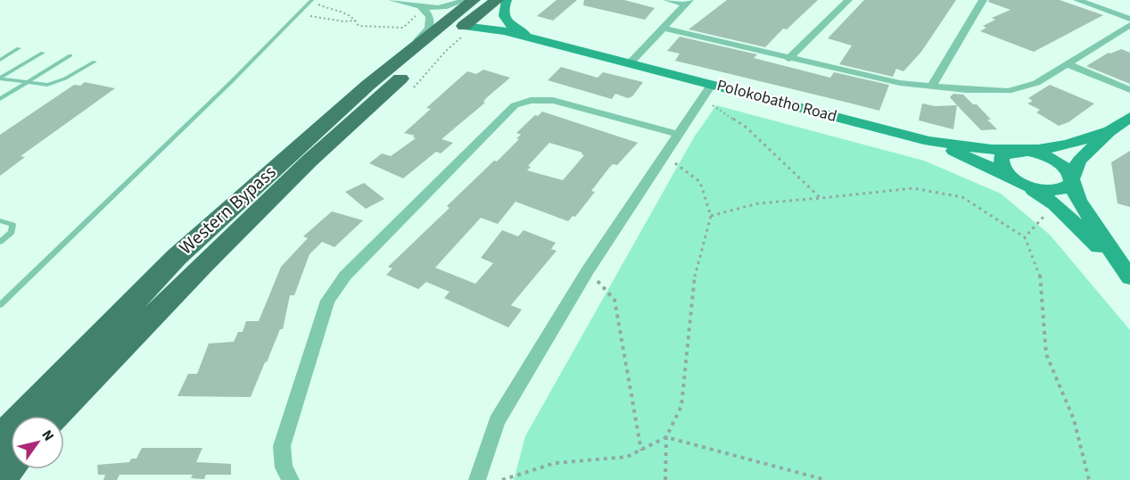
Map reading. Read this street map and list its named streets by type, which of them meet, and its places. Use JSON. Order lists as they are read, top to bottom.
{
  "streets": {
    "highway": ["Western Bypass"],
    "street": ["Polokobatho Road"]
  },
  "north": "top right"
}
